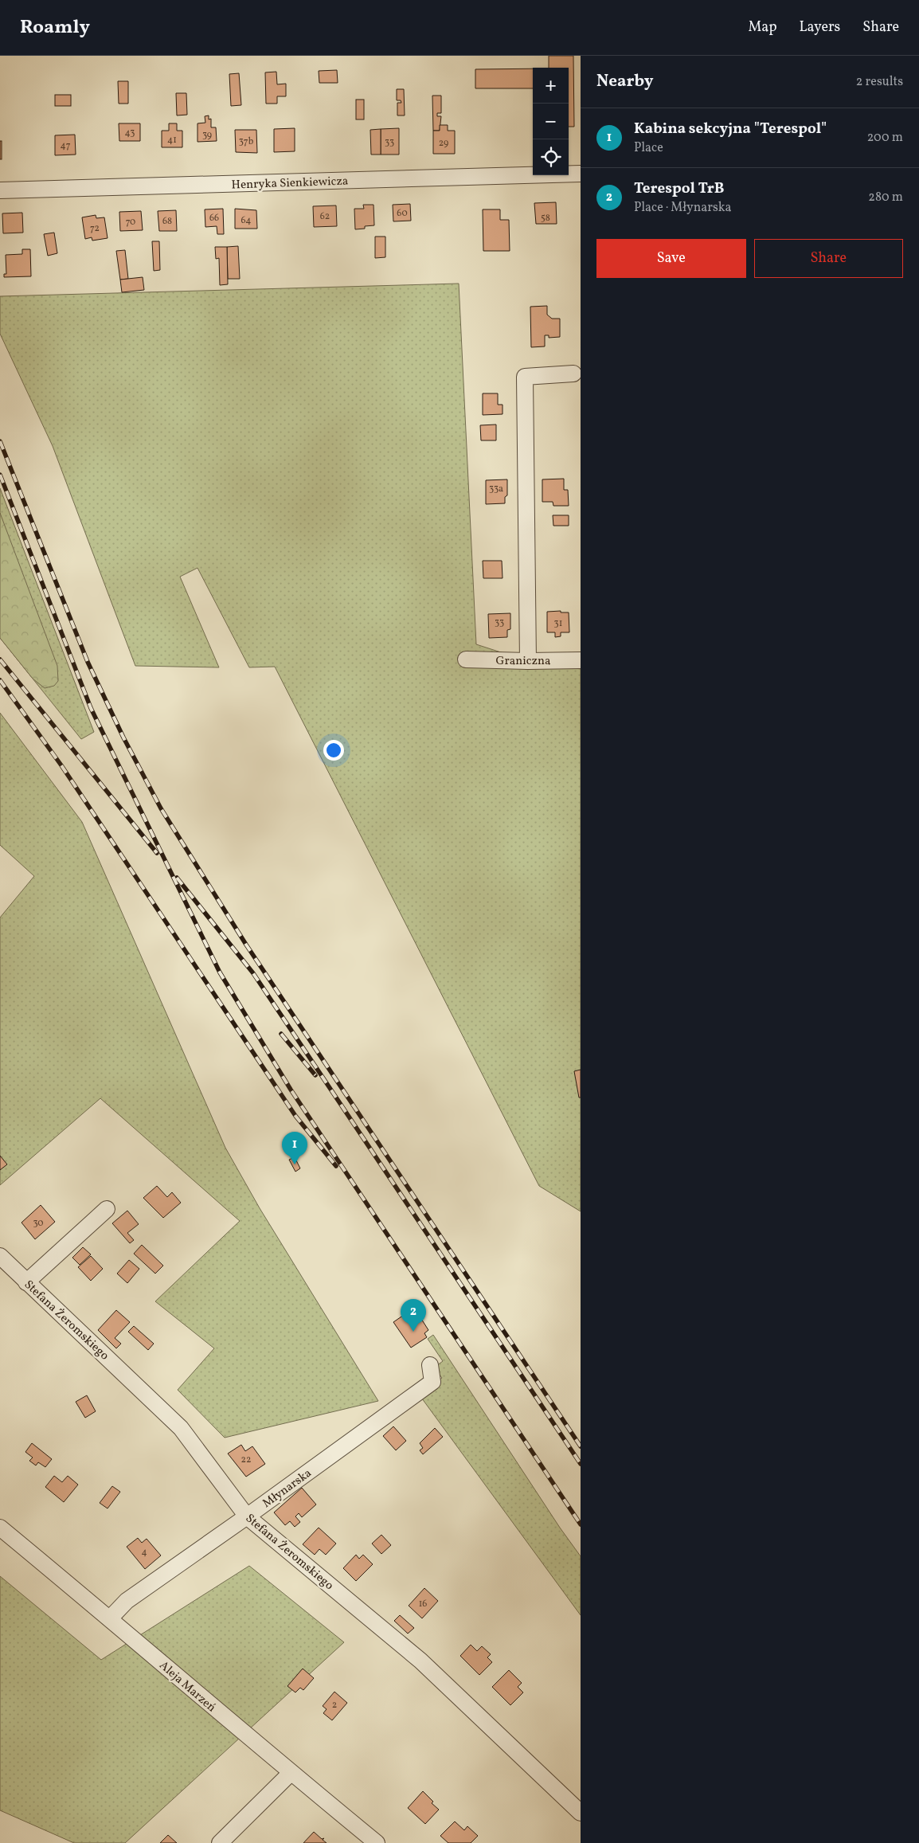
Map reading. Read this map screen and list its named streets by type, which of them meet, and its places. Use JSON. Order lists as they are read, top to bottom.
{
  "streets": {
    "street": [
      "Henryka Sienkiewicza",
      "Graniczna",
      "Stefana Żeromskiego",
      "Młynarska",
      "Aleja Marzeń"
    ]
  },
  "crossings": [
    ["Stefana Żeromskiego", "Młynarska"],
    ["Młynarska", "Aleja Marzeń"]
  ],
  "house_numbers": [
    "43",
    "39",
    "41",
    "37b",
    "33",
    "29",
    "47",
    "60",
    "62",
    "66",
    "58",
    "64",
    "68",
    "70",
    "72",
    "33a",
    "33",
    "31",
    "30",
    "22",
    "4",
    "16",
    "2"
  ],
  "page": {
    "header": "Roamly",
    "nav": ["Map", "Layers", "Share"],
    "heading": ["Nearby", "2 results"],
    "map_buttons": ["+", "−"],
    "list": [
      {
        "mark": "1",
        "name": "Kabina sekcyjna \"Terespol\"",
        "note": "Place",
        "value": "200 m"
      },
      {
        "mark": "2",
        "name": "Terespol TrB",
        "note": "Place · Młynarska",
        "value": "280 m"
      }
    ],
    "buttons": ["Save", "Share"],
    "pins": ["1", "2"]
  }
}
